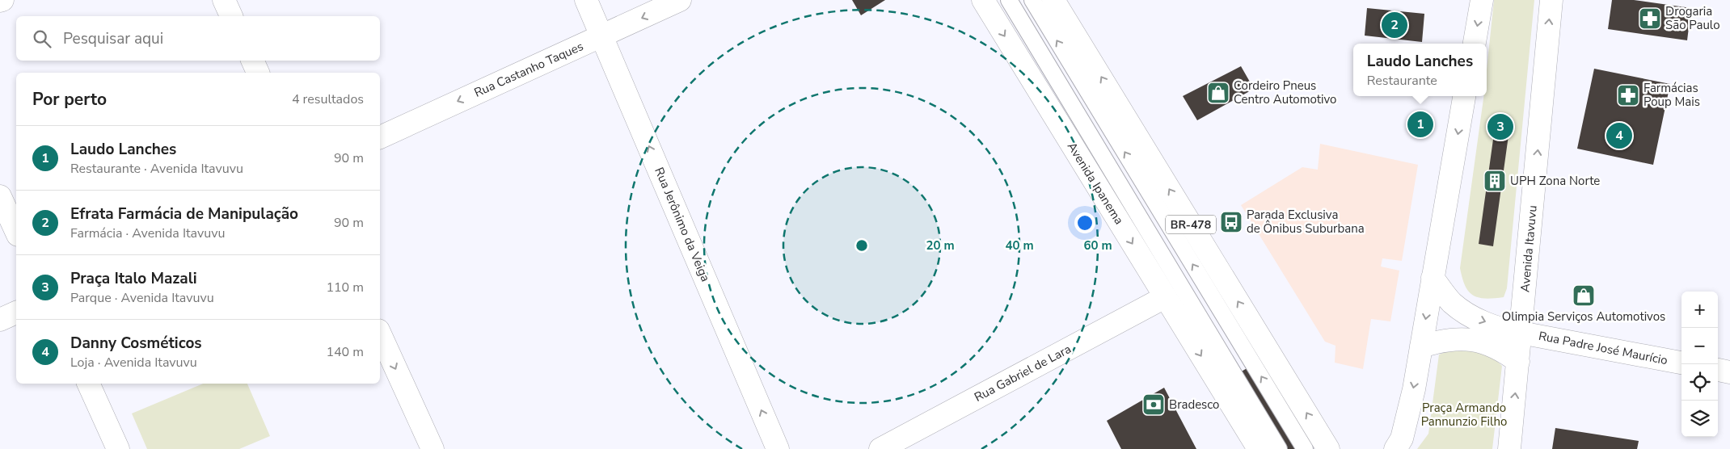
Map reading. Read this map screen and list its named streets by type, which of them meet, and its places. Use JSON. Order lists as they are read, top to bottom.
{
  "streets": {
    "main road": [
      "Rua Castanho Taques",
      "Avenida Ipanema",
      "Rua Jerônimo da Veiga",
      "BR-478",
      "Avenida Itavuvu",
      "Rua Padre José Maurício",
      "Rua Gabriel de Lara"
    ]
  },
  "crossings": [
    ["Rua Castanho Taques", "Rua Jerônimo da Veiga"],
    ["Avenida Ipanema", "Rua Gabriel de Lara"],
    ["Avenida Itavuvu", "Rua Padre José Maurício"]
  ],
  "one_way": ["Rua Castanho Taques", "Rua Jerônimo da Veiga", "Rua Padre José Maurício"],
  "parks": ["Praça Armando Pannunzio Filho"],
  "places": {
    "pharmacy": ["Drogaria São Paulo", "Farmácias Poup Mais"],
    "shop": ["Cordeiro Pneus Centro Automotivo", "Olimpia Serviços Automotivos"],
    "building": ["UPH Zona Norte"],
    "bus stop": ["Parada Exclusiva de Ônibus Suburbana"],
    "bank": ["Bradesco"]
  },
  "page": {
    "pins": [
      "2",
      "1",
      "3",
      "4"
    ],
    "search": "Pesquisar aqui",
    "popup": ["Laudo Lanches", "Restaurante"],
    "heading": ["Por perto", "4 resultados"],
    "list": [
      {
        "mark": "1",
        "name": "Laudo Lanches",
        "note": "Restaurante · Avenida Itavuvu",
        "value": "90 m"
      },
      {
        "mark": "2",
        "name": "Efrata Farmácia de Manipulação",
        "note": "Farmácia · Avenida Itavuvu",
        "value": "90 m"
      },
      {
        "mark": "3",
        "name": "Praça Italo Mazali",
        "note": "Parque · Avenida Itavuvu",
        "value": "110 m"
      },
      {
        "mark": "4",
        "name": "Danny Cosméticos",
        "note": "Loja · Avenida Itavuvu",
        "value": "140 m"
      }
    ],
    "map_buttons": ["+", "−"]
  },
  "rings": ["20 m", "40 m", "60 m"]
}
